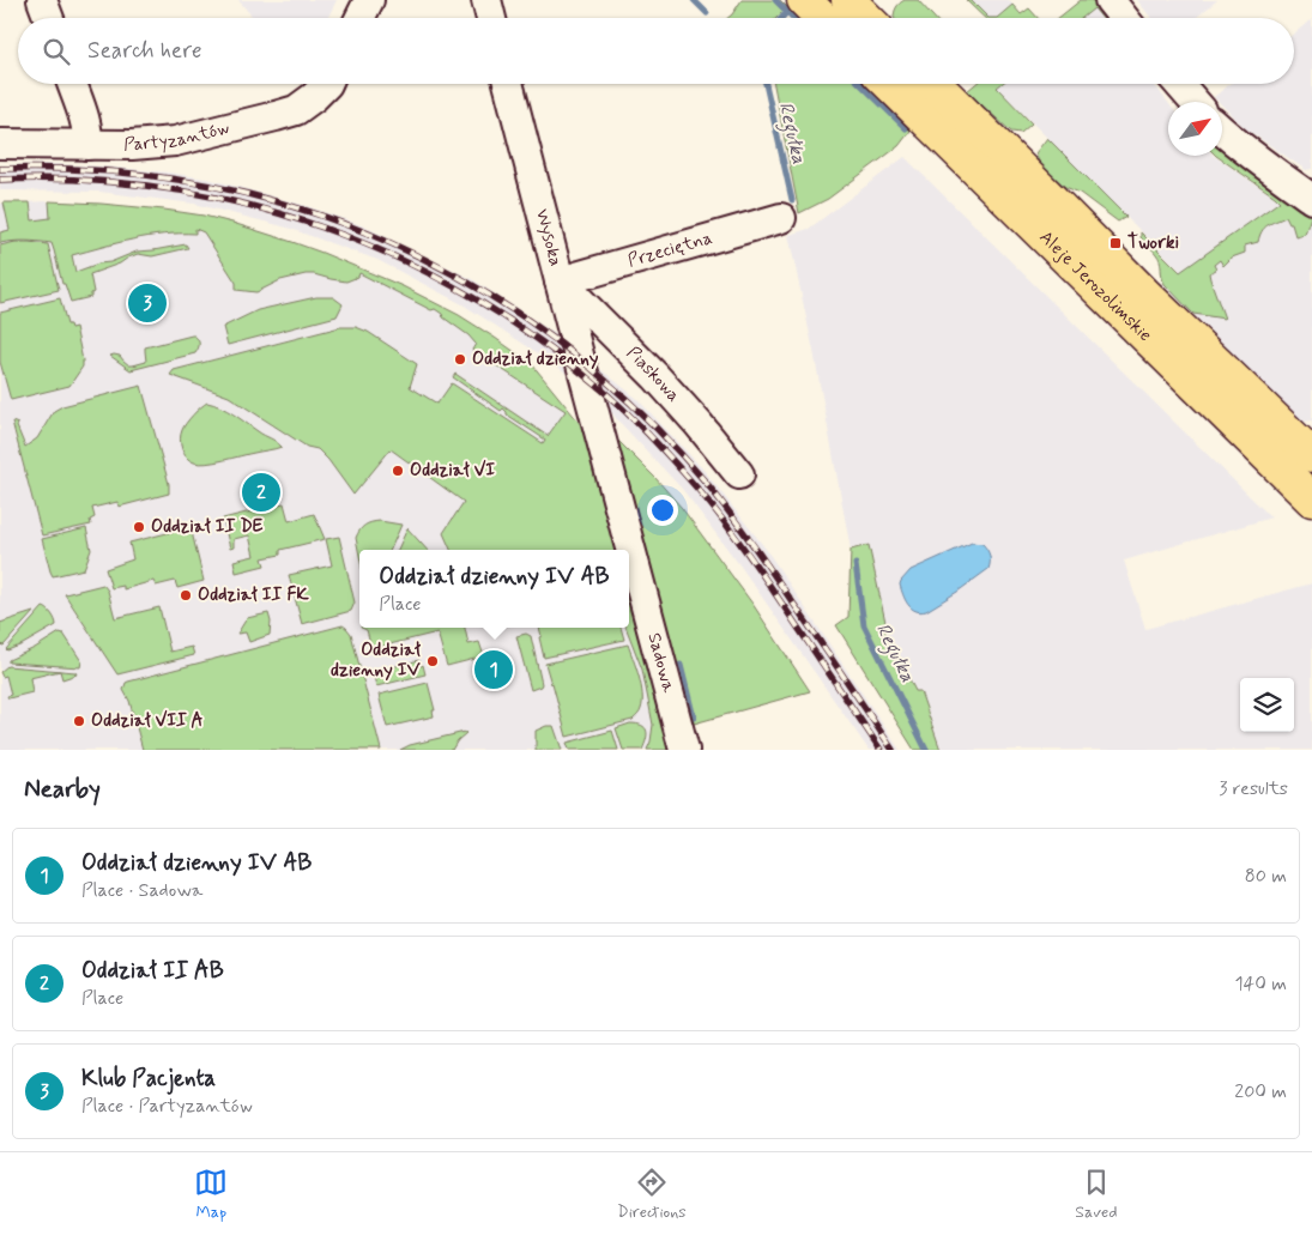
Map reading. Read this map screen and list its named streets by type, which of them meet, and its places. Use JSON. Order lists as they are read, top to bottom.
{
  "streets": {
    "main road": ["Aleje Jerozolimskie"],
    "street": [
      "Partyzantów",
      "Wysoka",
      "Przeciętna",
      "Piaskowa",
      "Sadowa"
    ]
  },
  "crossings": [
    ["Wysoka", "Przeciętna"],
    ["Wysoka", "Piaskowa"],
    ["Wysoka", "Sadowa"],
    ["Przeciętna", "Piaskowa"]
  ],
  "water": ["Regułka"],
  "places": {
    "transit": ["Tworki"],
    "other": [
      "Oddział dzienny",
      "Oddział VI",
      "Oddział II DE",
      "Oddział II FK",
      "Oddział dzienny IV",
      "Oddział VII A"
    ]
  },
  "north": "top right",
  "page": {
    "search": "Search here",
    "pins": ["3", "2", "1"],
    "popup": ["Oddział dzienny IV AB", "Place"],
    "heading": ["Nearby", "3 results"],
    "list": [
      {
        "mark": "1",
        "name": "Oddział dzienny IV AB",
        "note": "Place · Sadowa",
        "value": "80 m"
      },
      {
        "mark": "2",
        "name": "Oddział II AB",
        "note": "Place",
        "value": "140 m"
      },
      {
        "mark": "3",
        "name": "Klub Pacjenta",
        "note": "Place · Partyzantów",
        "value": "200 m"
      }
    ],
    "nav": ["Map", "Directions", "Saved"]
  }
}
